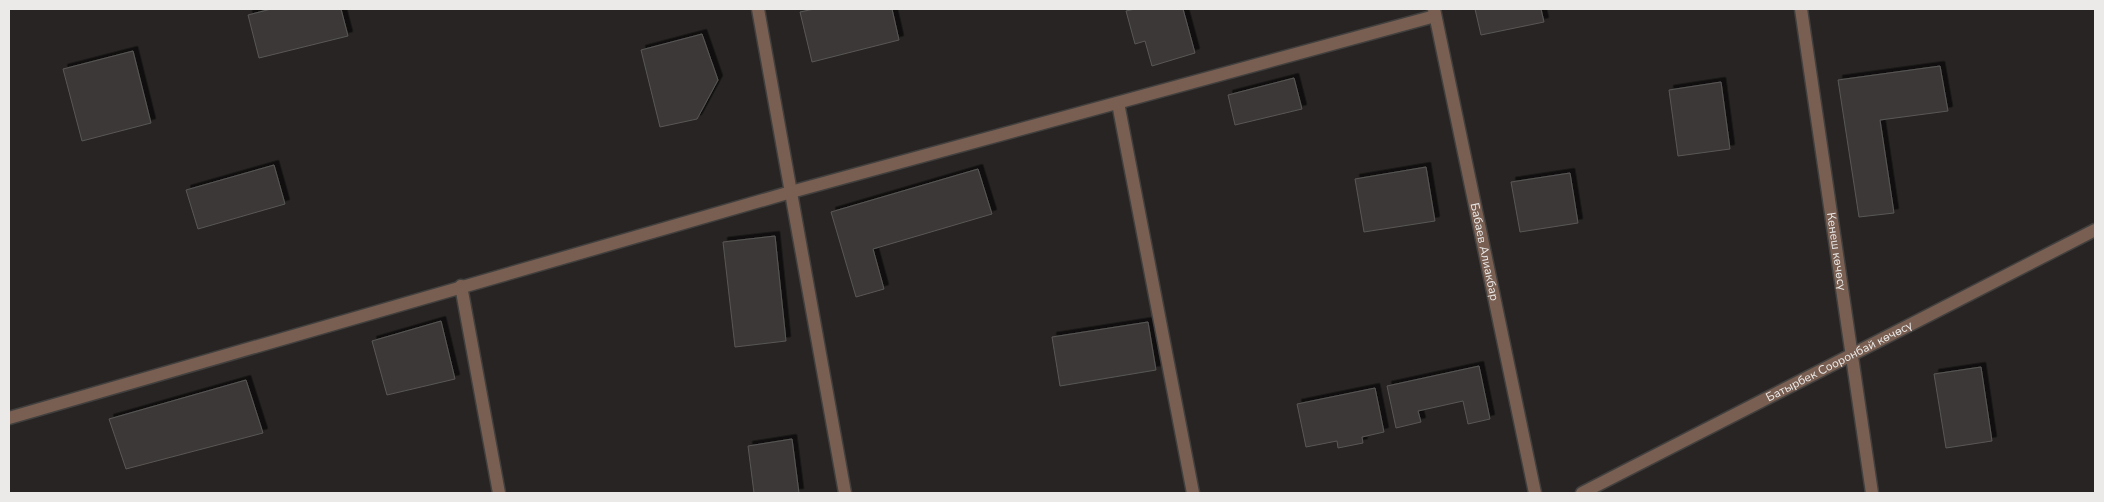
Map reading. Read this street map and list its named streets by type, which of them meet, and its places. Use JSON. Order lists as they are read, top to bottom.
{
  "streets": {
    "street": ["Бабаев Алиакбар", "Кенеш көчөсү", "Батырбек Сооронбай көчөсү"]
  },
  "crossings": [
    ["Кенеш көчөсү", "Батырбек Сооронбай көчөсү"]
  ]
}
